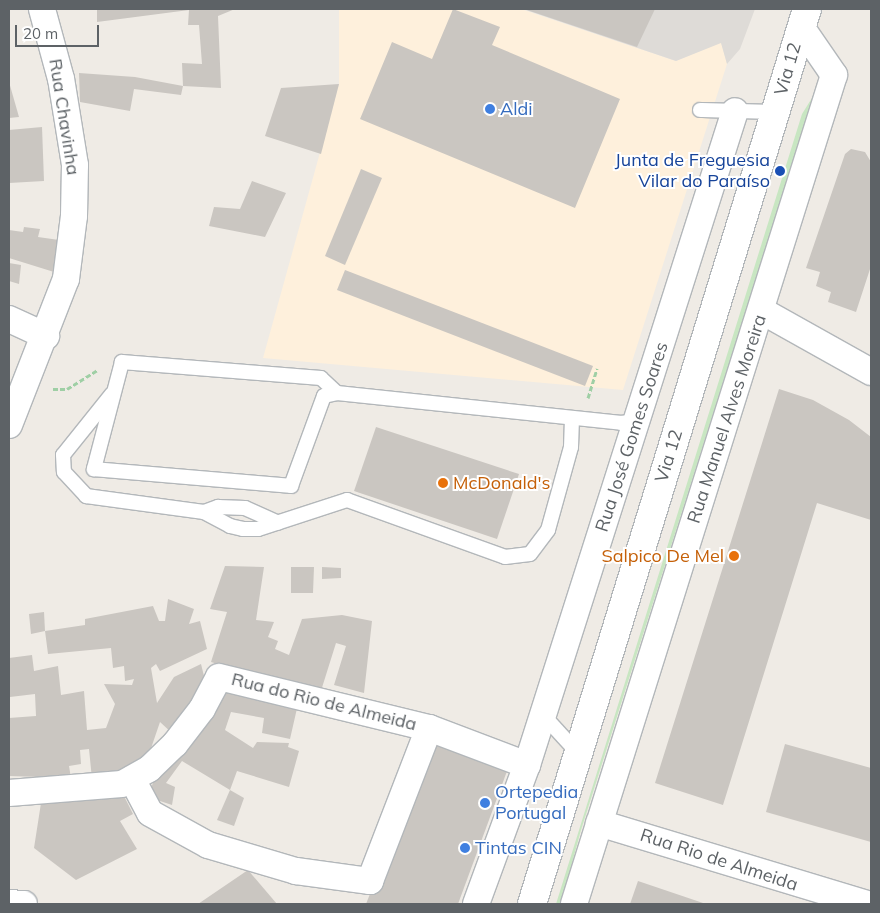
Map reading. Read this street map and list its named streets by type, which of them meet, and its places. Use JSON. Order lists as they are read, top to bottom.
{
  "streets": {
    "main road": ["Via 12"],
    "street": [
      "Rua Chavinha",
      "Rua Manuel Alves Moreira",
      "Rua José Gomes Soares",
      "Rua do Rio de Almeida",
      "Rua Rio de Almeida"
    ]
  },
  "crossings": [
    ["Via 12", "Rua Manuel Alves Moreira"],
    ["Rua Manuel Alves Moreira", "Rua Rio de Almeida"],
    ["Rua José Gomes Soares", "Rua do Rio de Almeida"]
  ],
  "places": [
    "Aldi",
    "Junta de Freguesia Vilar do Paraíso",
    "McDonald's",
    "Salpico De Mel",
    "Ortepedia Portugal",
    "Tintas CIN"
  ],
  "scale_bar": "20 m"
}
